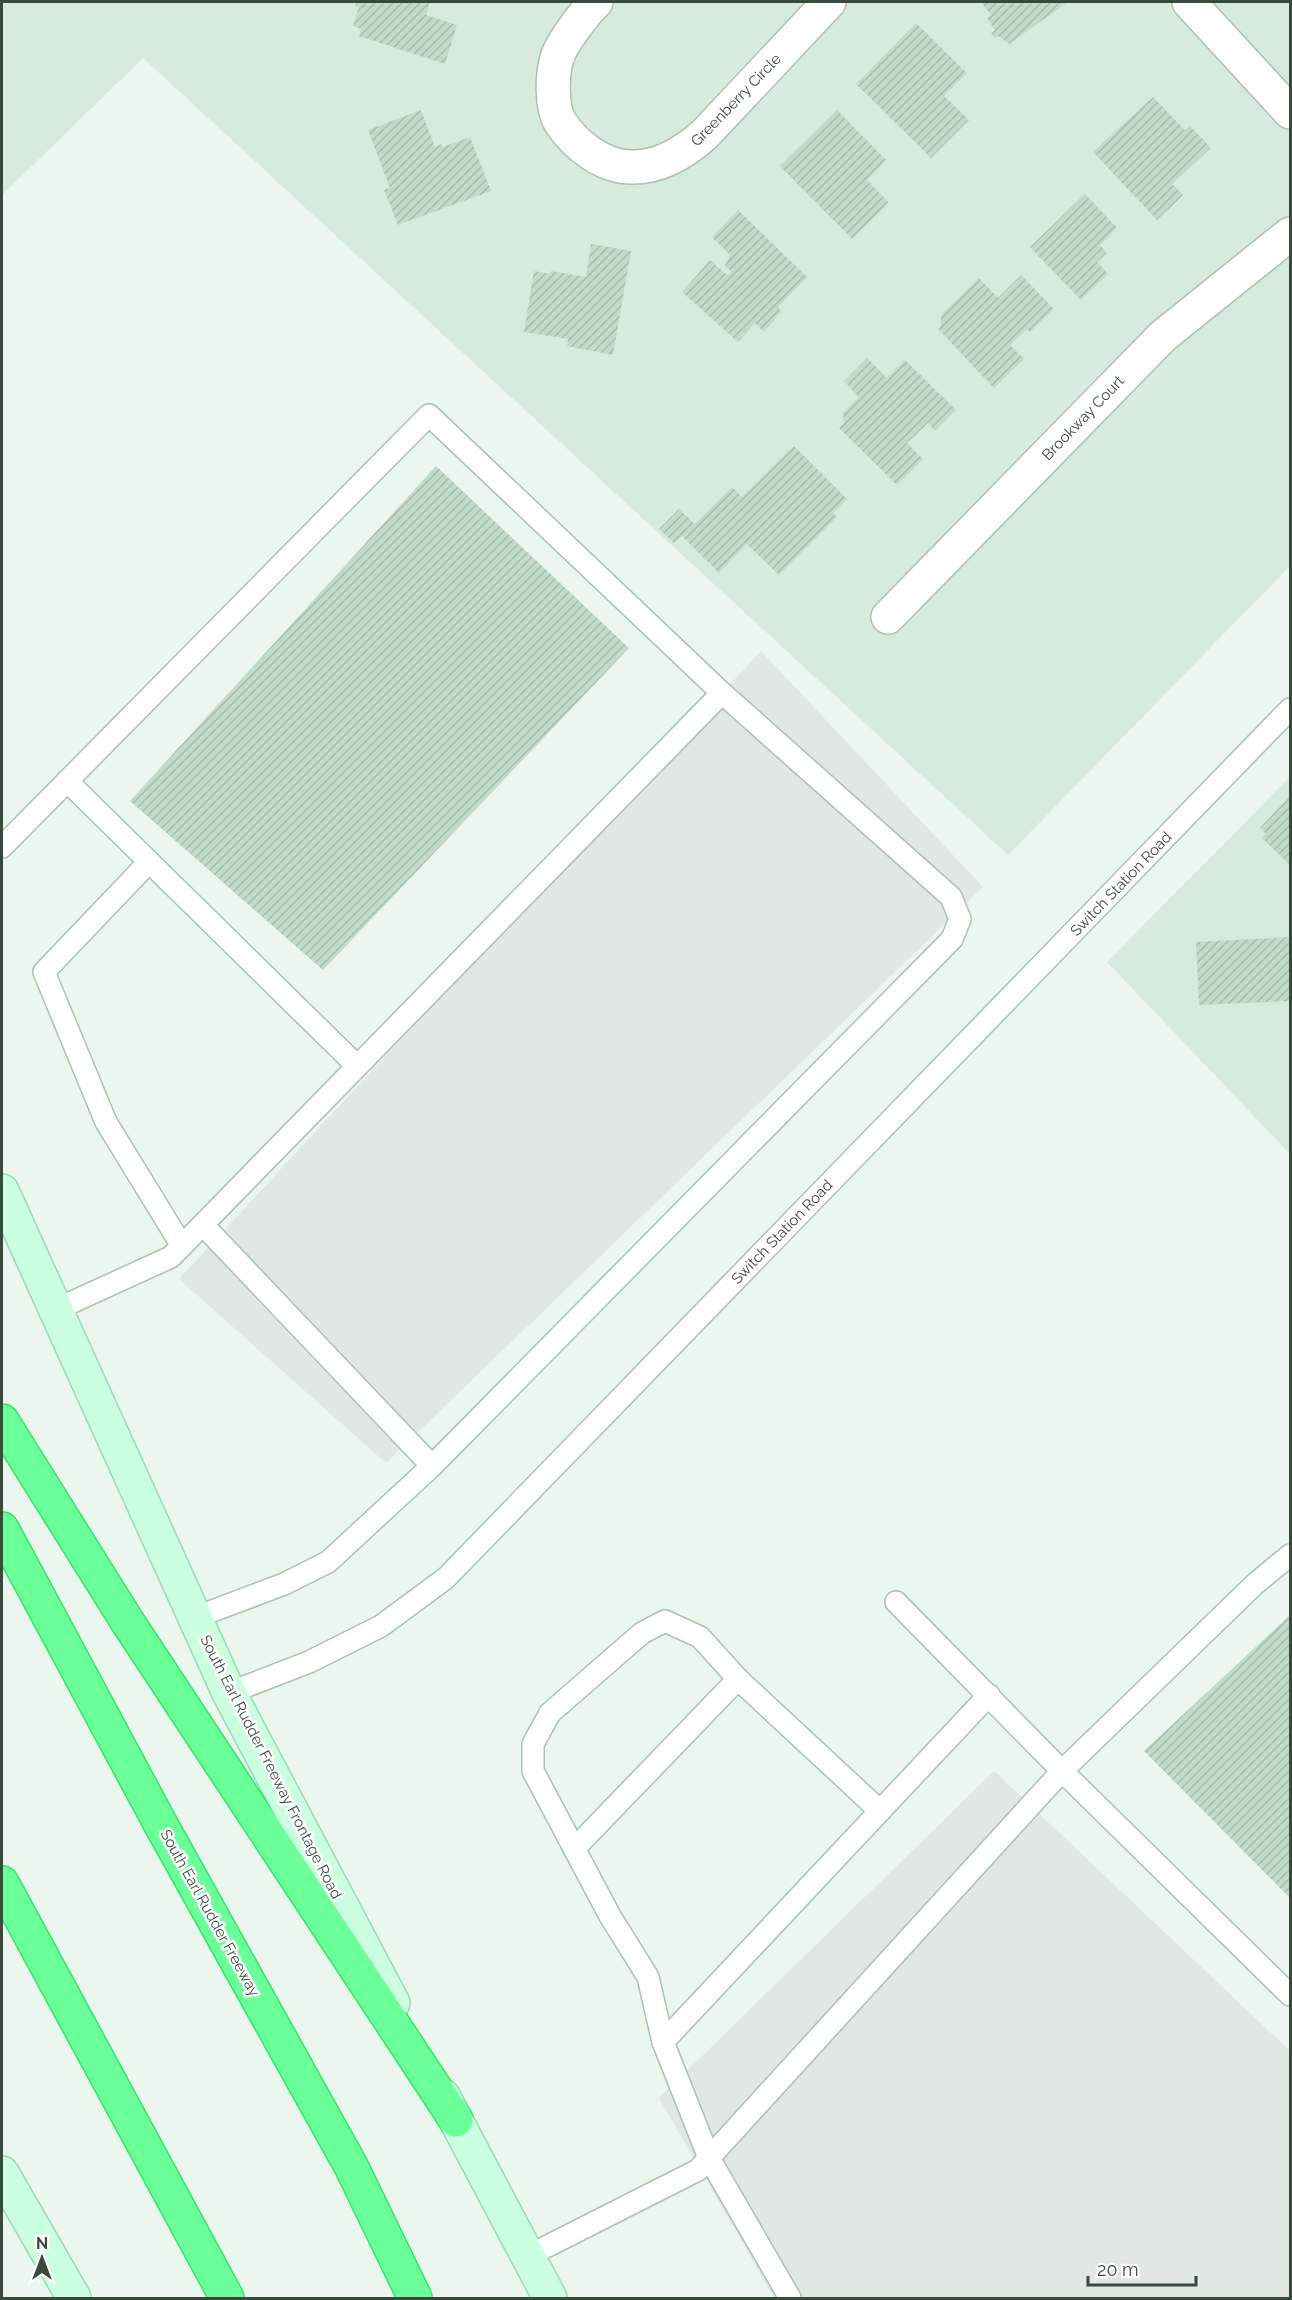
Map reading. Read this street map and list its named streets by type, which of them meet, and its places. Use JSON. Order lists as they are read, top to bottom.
{
  "streets": {
    "highway": ["South Earl Rudder Freeway"],
    "main road": ["South Earl Rudder Freeway Frontage Road"],
    "street": ["Greenberry Circle", "Brookway Court"],
    "lane": ["Switch Station Road"]
  },
  "crossings": [
    ["Switch Station Road", "South Earl Rudder Freeway Frontage Road"]
  ],
  "scale_bar": "20 m",
  "north": "top"
}
